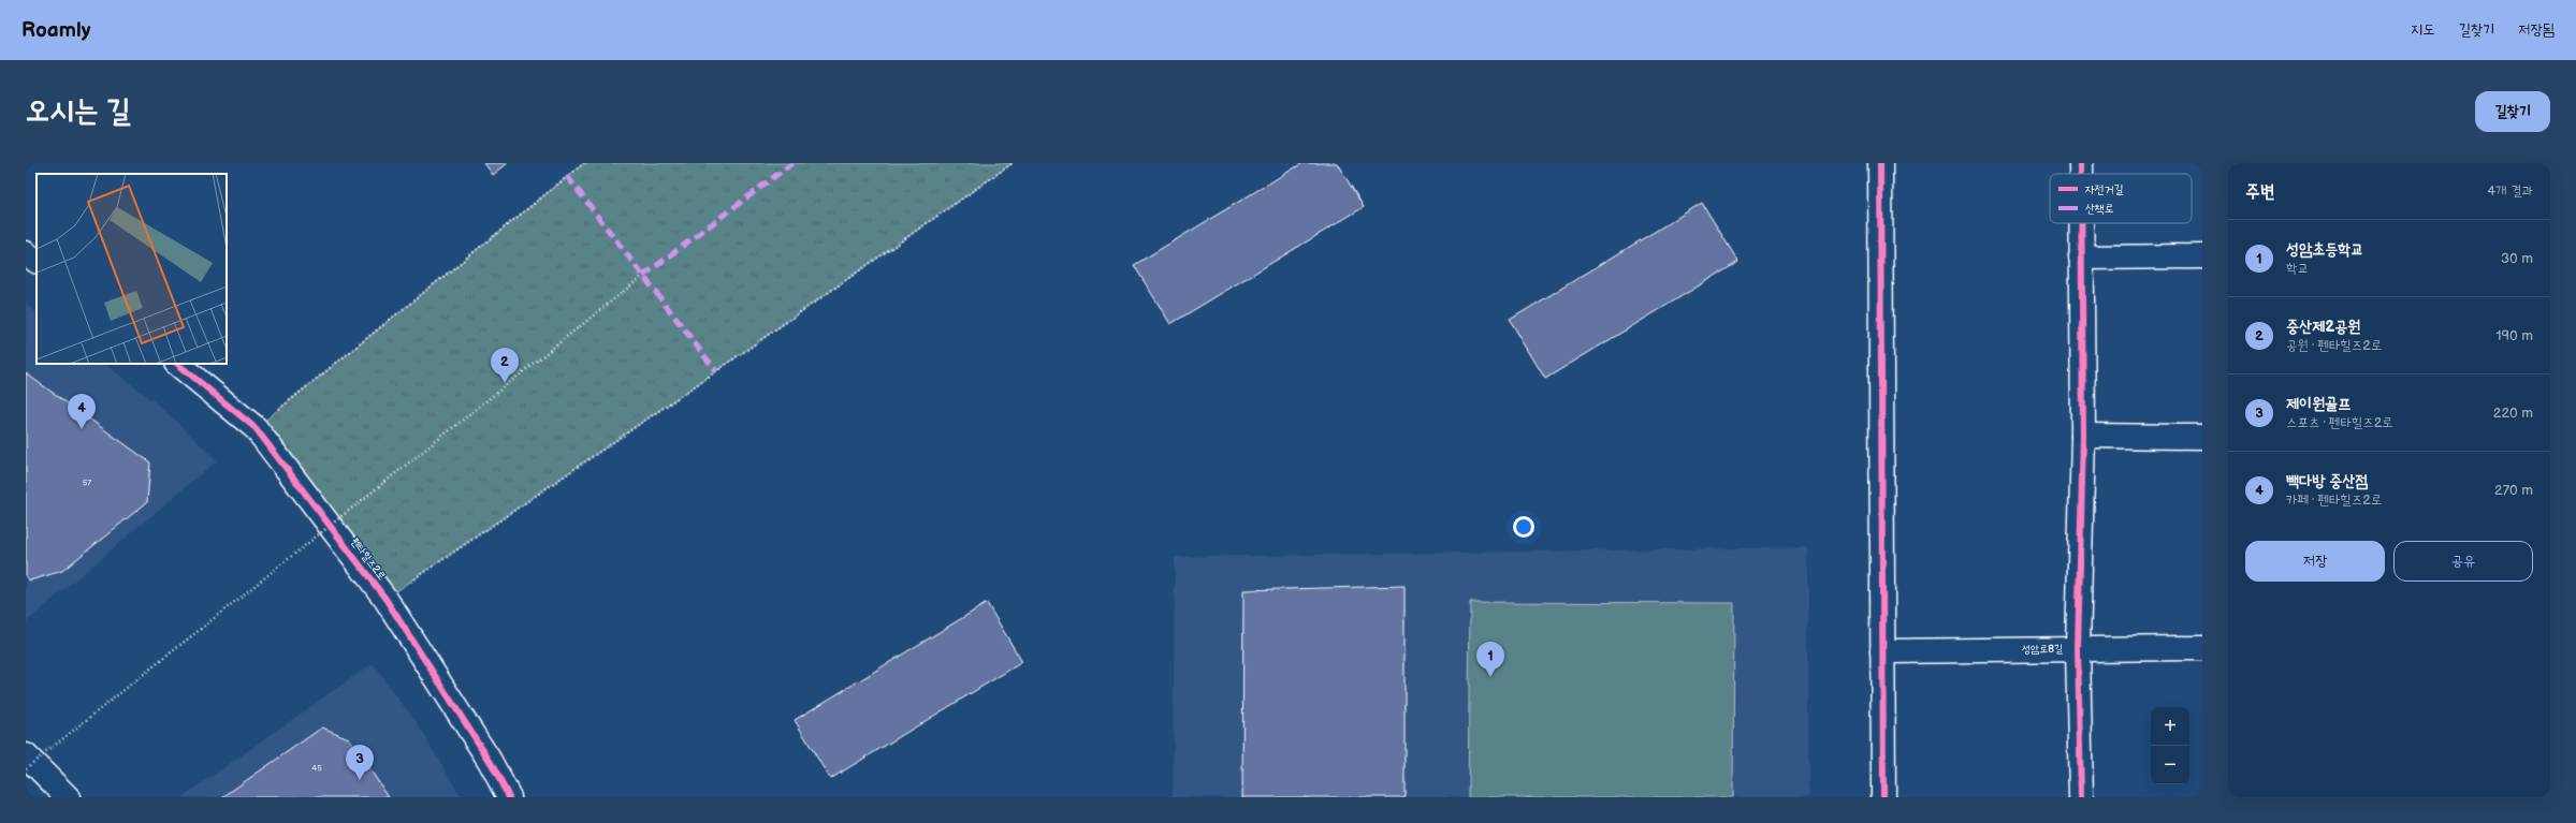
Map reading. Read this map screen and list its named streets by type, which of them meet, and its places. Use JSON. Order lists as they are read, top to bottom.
{
  "streets": {
    "street": ["펜타힐즈2로", "성암로8길"]
  },
  "house_numbers": ["57", "45"],
  "legend": ["자전거길", "산책로"],
  "page": {
    "header": "Roamly",
    "nav": ["지도", "길찾기", "저장됨"],
    "buttons": [
      "길찾기",
      ["저장", "공유"]
    ],
    "title": "오시는 길",
    "heading": ["주변", "4개 결과"],
    "list": [
      {
        "mark": "1",
        "name": "성암초등학교",
        "note": "학교",
        "value": "30 m"
      },
      {
        "mark": "2",
        "name": "중산제2공원",
        "note": "공원 · 펜타힐즈2로",
        "value": "190 m"
      },
      {
        "mark": "3",
        "name": "제이원골프",
        "note": "스포츠 · 펜타힐즈2로",
        "value": "220 m"
      },
      {
        "mark": "4",
        "name": "빽다방 중산점",
        "note": "카페 · 펜타힐즈2로",
        "value": "270 m"
      }
    ],
    "pins": [
      "2",
      "4",
      "1",
      "3"
    ],
    "map_buttons": ["+", "−"]
  }
}
